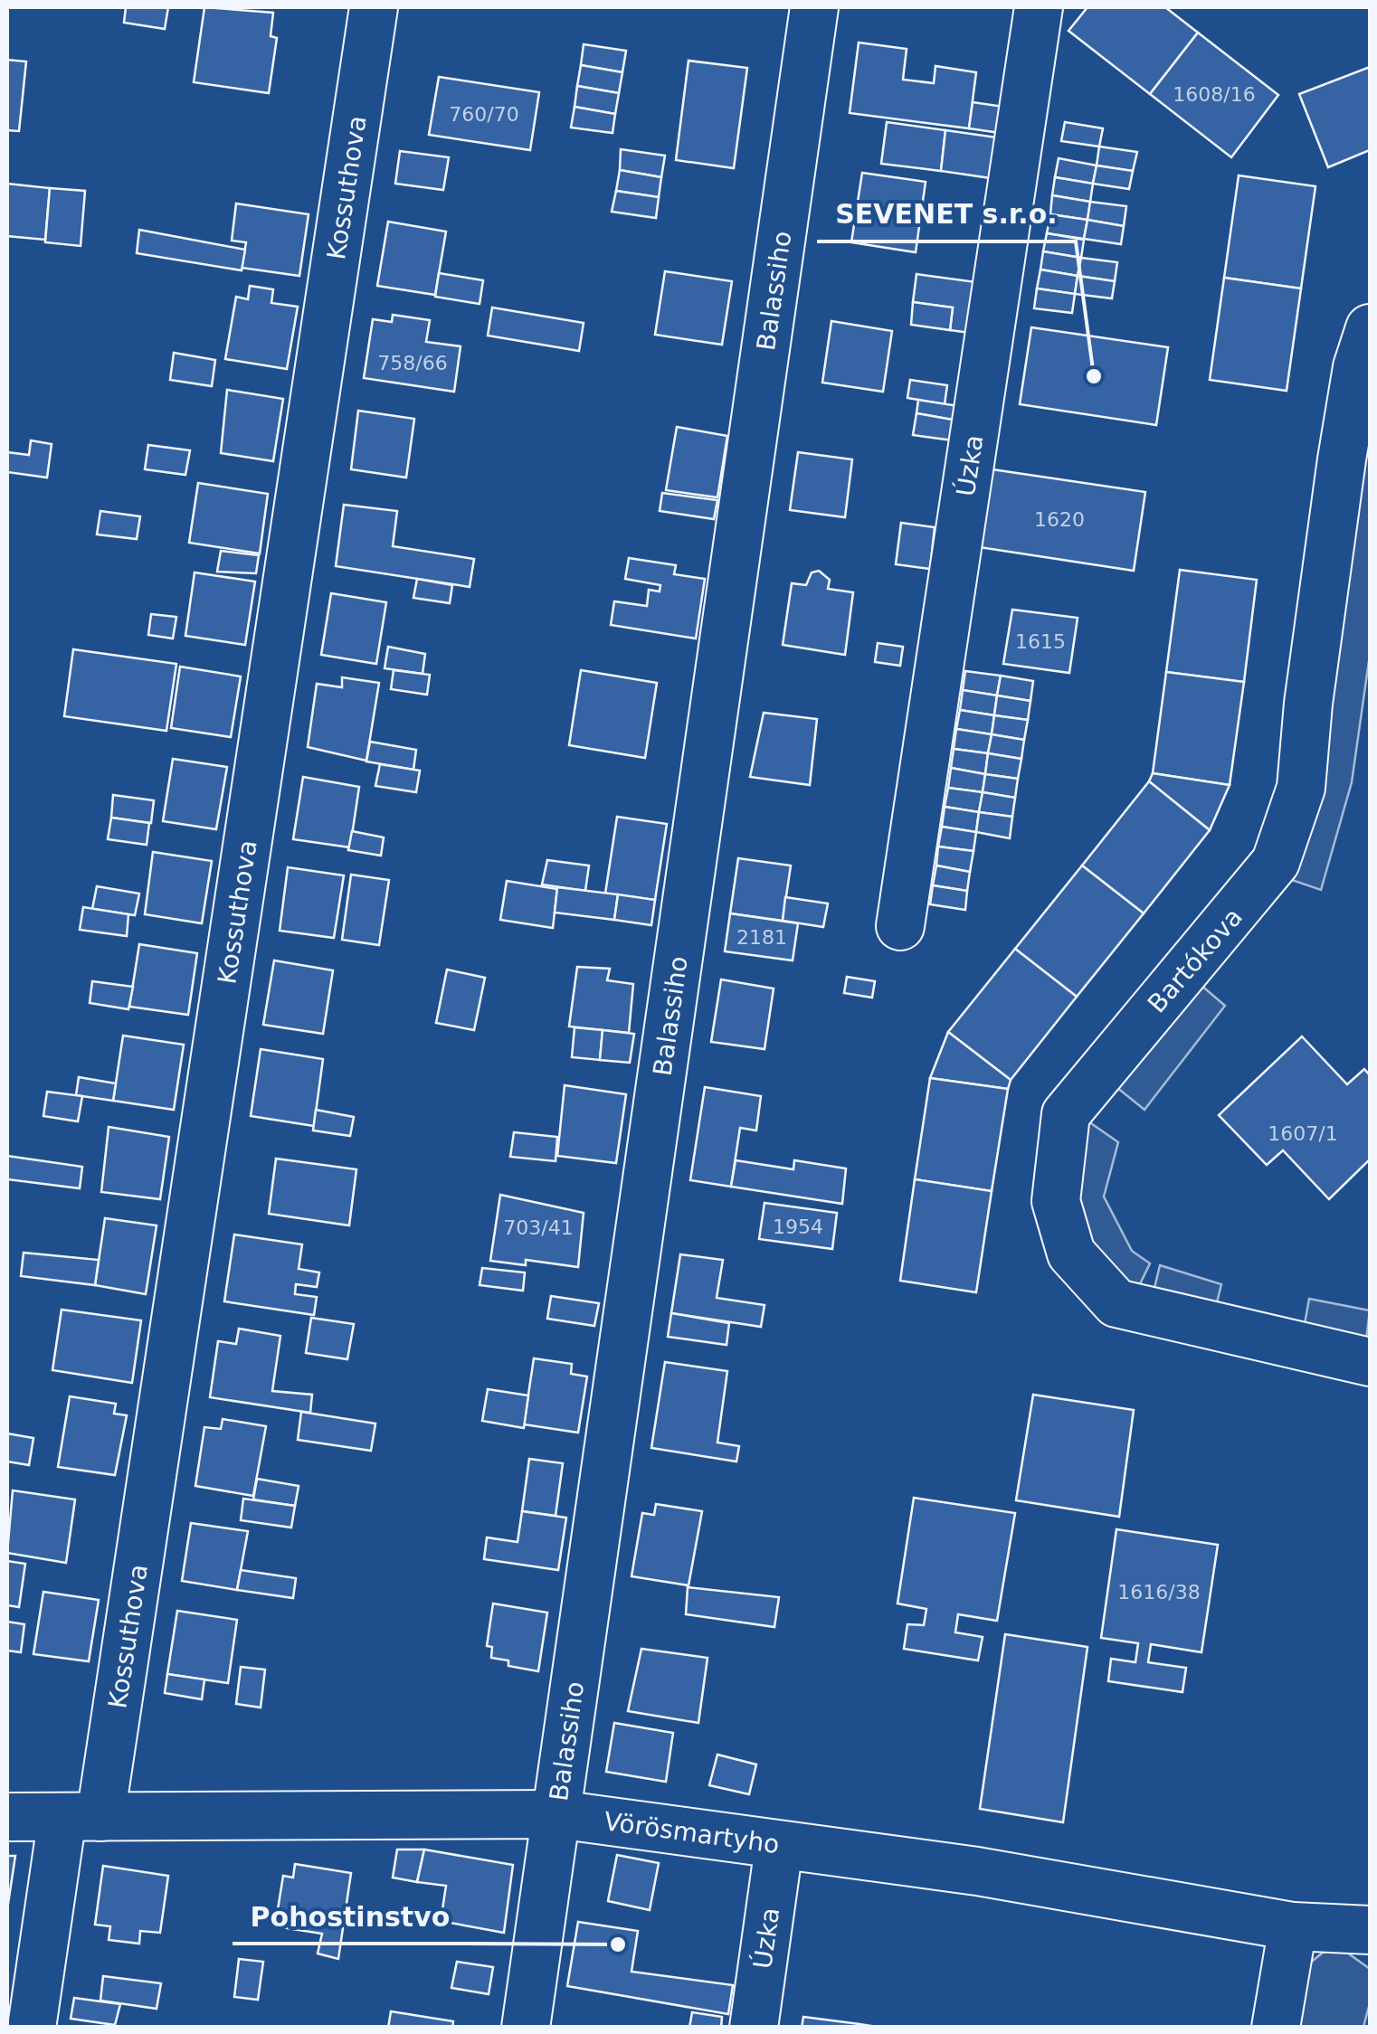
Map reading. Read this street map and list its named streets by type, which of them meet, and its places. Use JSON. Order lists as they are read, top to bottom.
{
  "streets": {
    "street": [
      "Kossuthova",
      "Balassiho",
      "Úzka",
      "Bartókova",
      "Vörösmartyho"
    ]
  },
  "crossings": [
    ["Kossuthova", "Vörösmartyho"],
    ["Balassiho", "Vörösmartyho"],
    ["Úzka", "Vörösmartyho"]
  ],
  "places": ["SEVENET s.r.o.", "Pohostinstvo"],
  "house_numbers": [
    "1608/16",
    "760/70",
    "758/66",
    "1620",
    "1615",
    "2181",
    "1607/1",
    "1954",
    "703/41",
    "1616/38"
  ]
}
